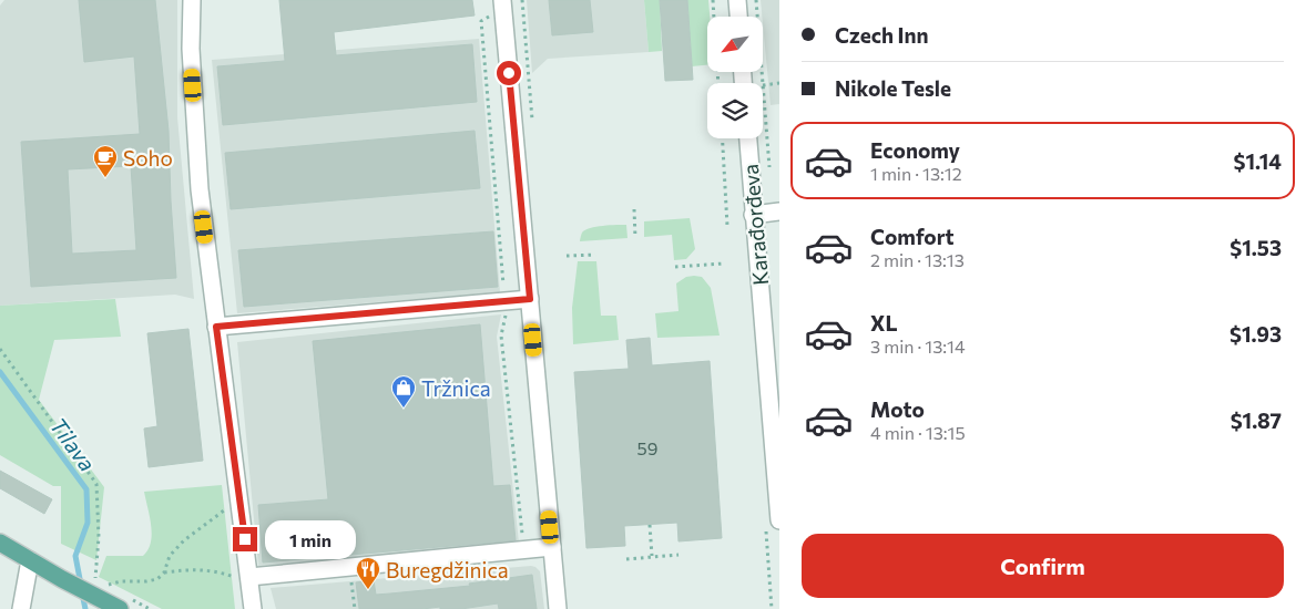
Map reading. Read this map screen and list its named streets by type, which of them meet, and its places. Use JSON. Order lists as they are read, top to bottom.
{
  "streets": {
    "street": ["Karađorđeva"]
  },
  "water": ["Tilava"],
  "places": {
    "cafe": ["Soho"],
    "shop": ["Tržnica"],
    "restaurant": ["Buregdžinica"]
  },
  "house_numbers": ["59"],
  "north": "bottom left",
  "page": {
    "banner": ["Czech Inn", "Nikole Tesle"],
    "list": [
      {
        "name": "Economy",
        "note": "1 min · 13:12",
        "value": "$1.14"
      },
      {
        "name": "Comfort",
        "note": "2 min · 13:13",
        "value": "$1.53"
      },
      {
        "name": "XL",
        "note": "3 min · 13:14",
        "value": "$1.93"
      },
      {
        "name": "Moto",
        "note": "4 min · 13:15",
        "value": "$1.87"
      }
    ],
    "bubble": "1 min",
    "buttons": "Confirm"
  }
}
